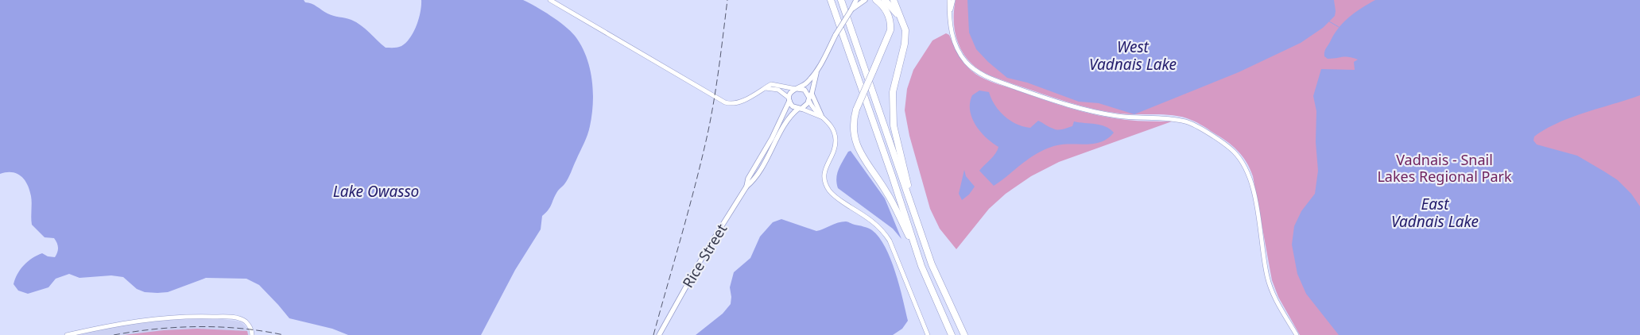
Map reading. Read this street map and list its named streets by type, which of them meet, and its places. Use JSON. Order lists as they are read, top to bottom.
{
  "streets": {
    "main road": ["Rice Street"]
  },
  "water": ["West Vadnais Lake", "Lake Owasso", "East Vadnais Lake"],
  "parks": ["Vadnais - Snail Lakes Regional Park"]
}
